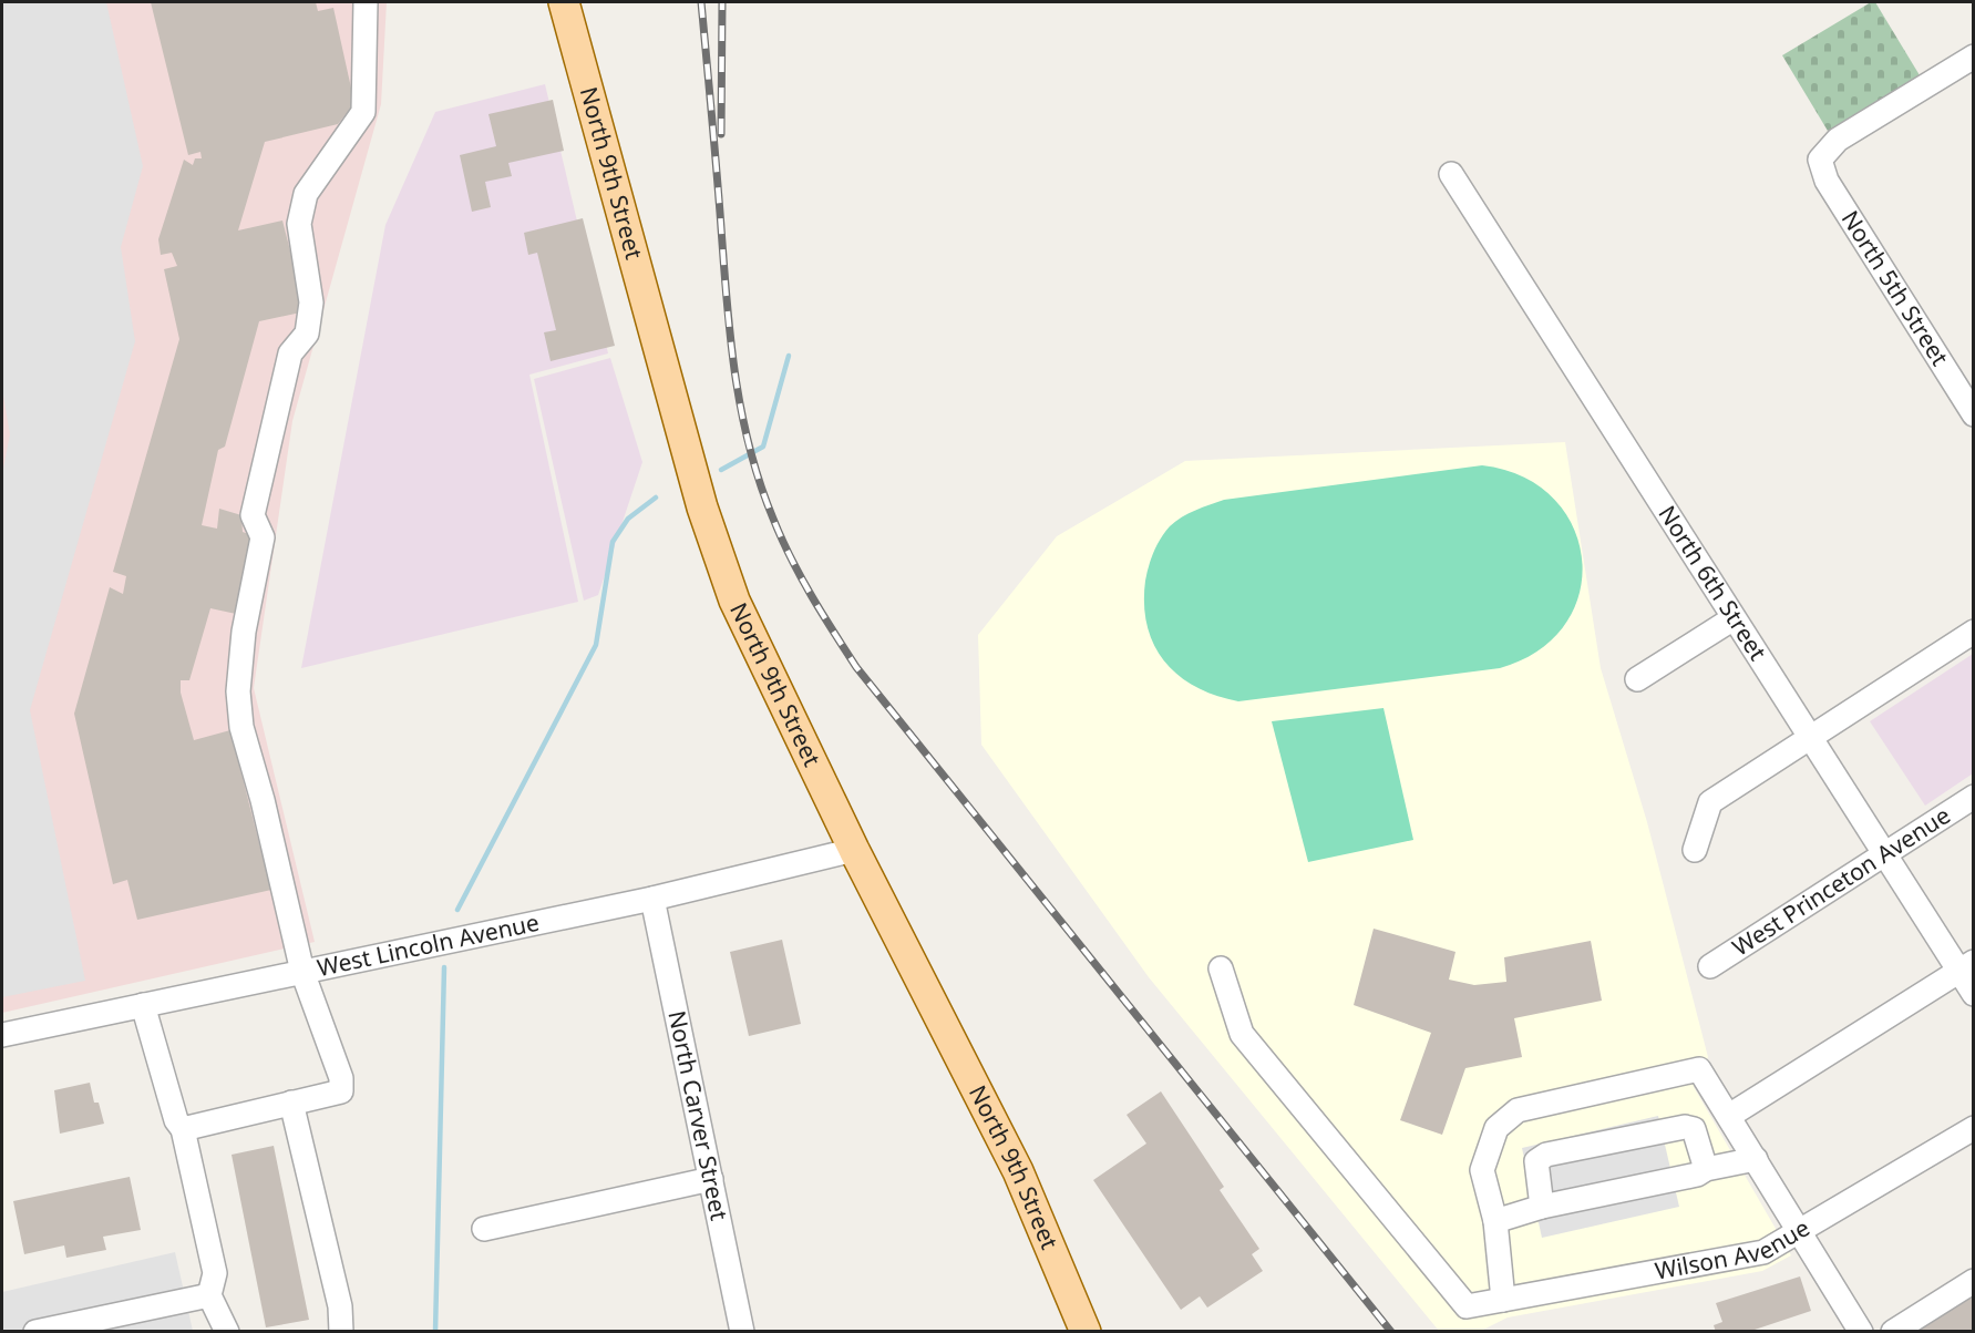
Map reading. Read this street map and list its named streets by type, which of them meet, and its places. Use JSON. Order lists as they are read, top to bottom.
{
  "streets": {
    "main road": ["North 9th Street"],
    "street": [
      "North 5th Street",
      "North 6th Street",
      "West Princeton Avenue",
      "West Lincoln Avenue",
      "North Carver Street",
      "Wilson Avenue"
    ]
  },
  "crossings": [
    ["North 9th Street", "West Lincoln Avenue"],
    ["North 6th Street", "West Princeton Avenue"],
    ["West Lincoln Avenue", "North Carver Street"]
  ]
}
